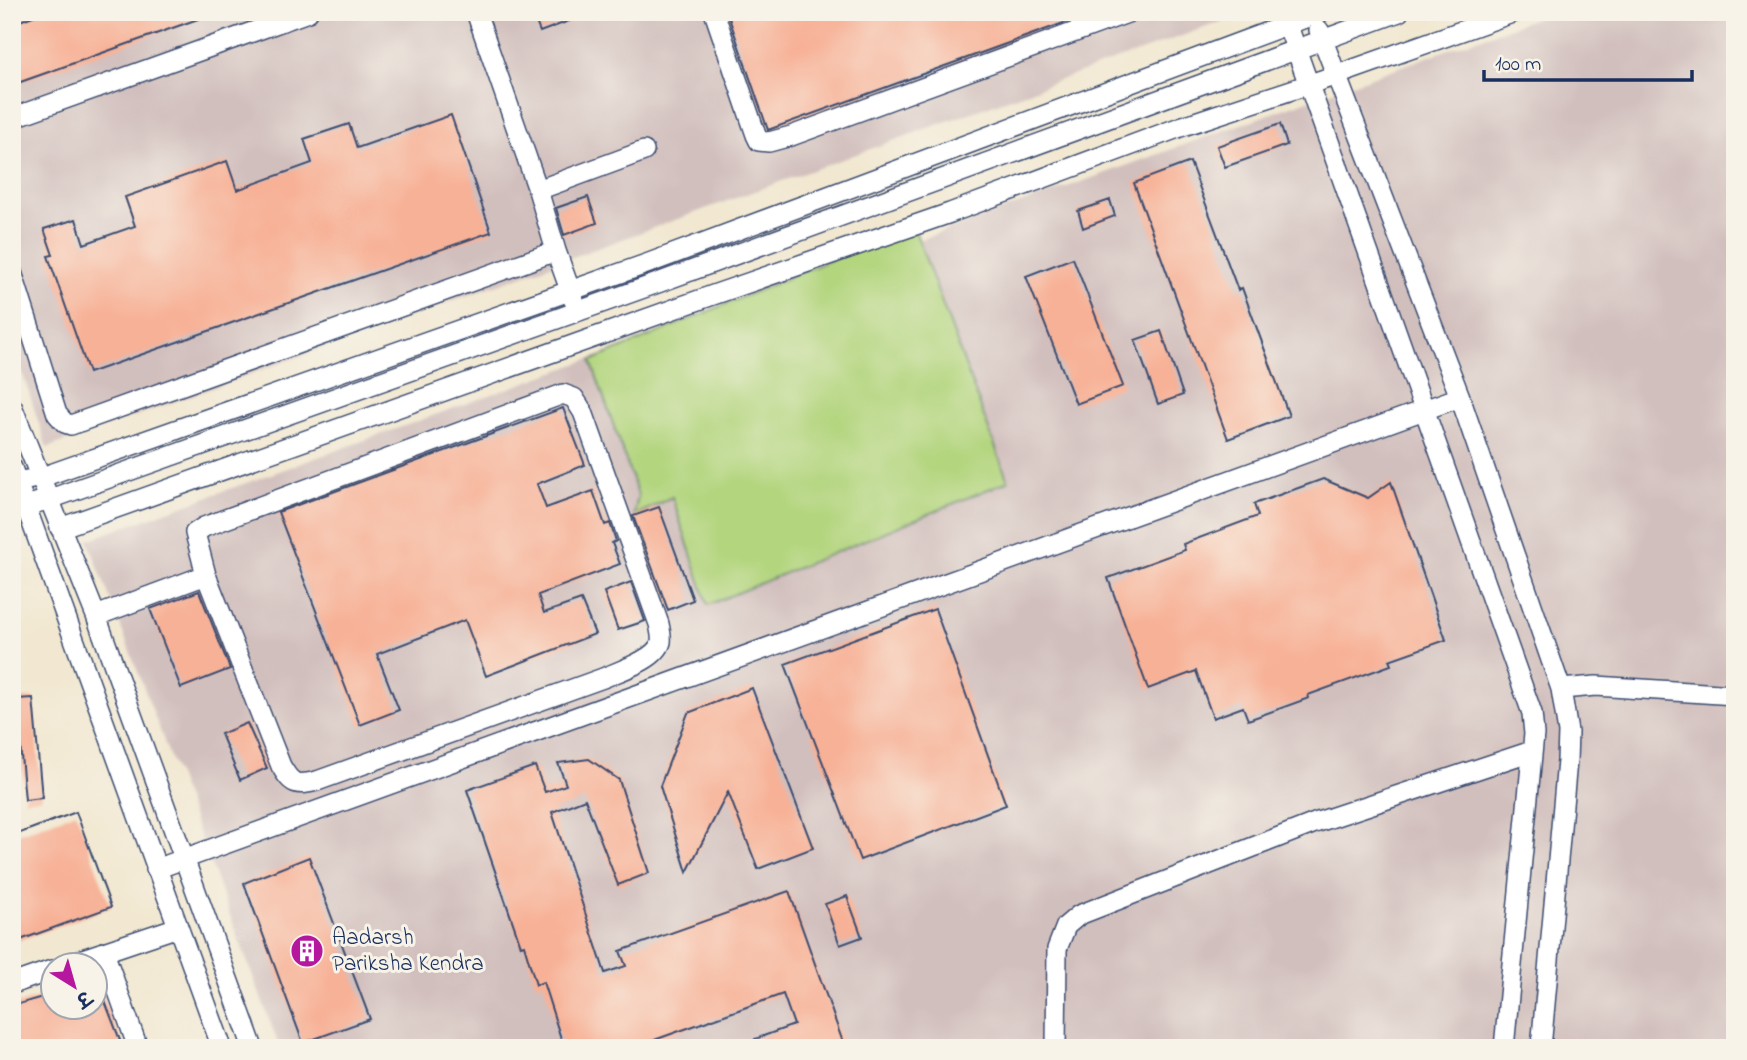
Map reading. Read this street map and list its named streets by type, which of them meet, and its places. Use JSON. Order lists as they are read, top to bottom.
{
  "places": {
    "building": ["Aadarsh Pariksha Kendra"]
  },
  "scale_bar": "100 m",
  "north": "bottom right"
}
